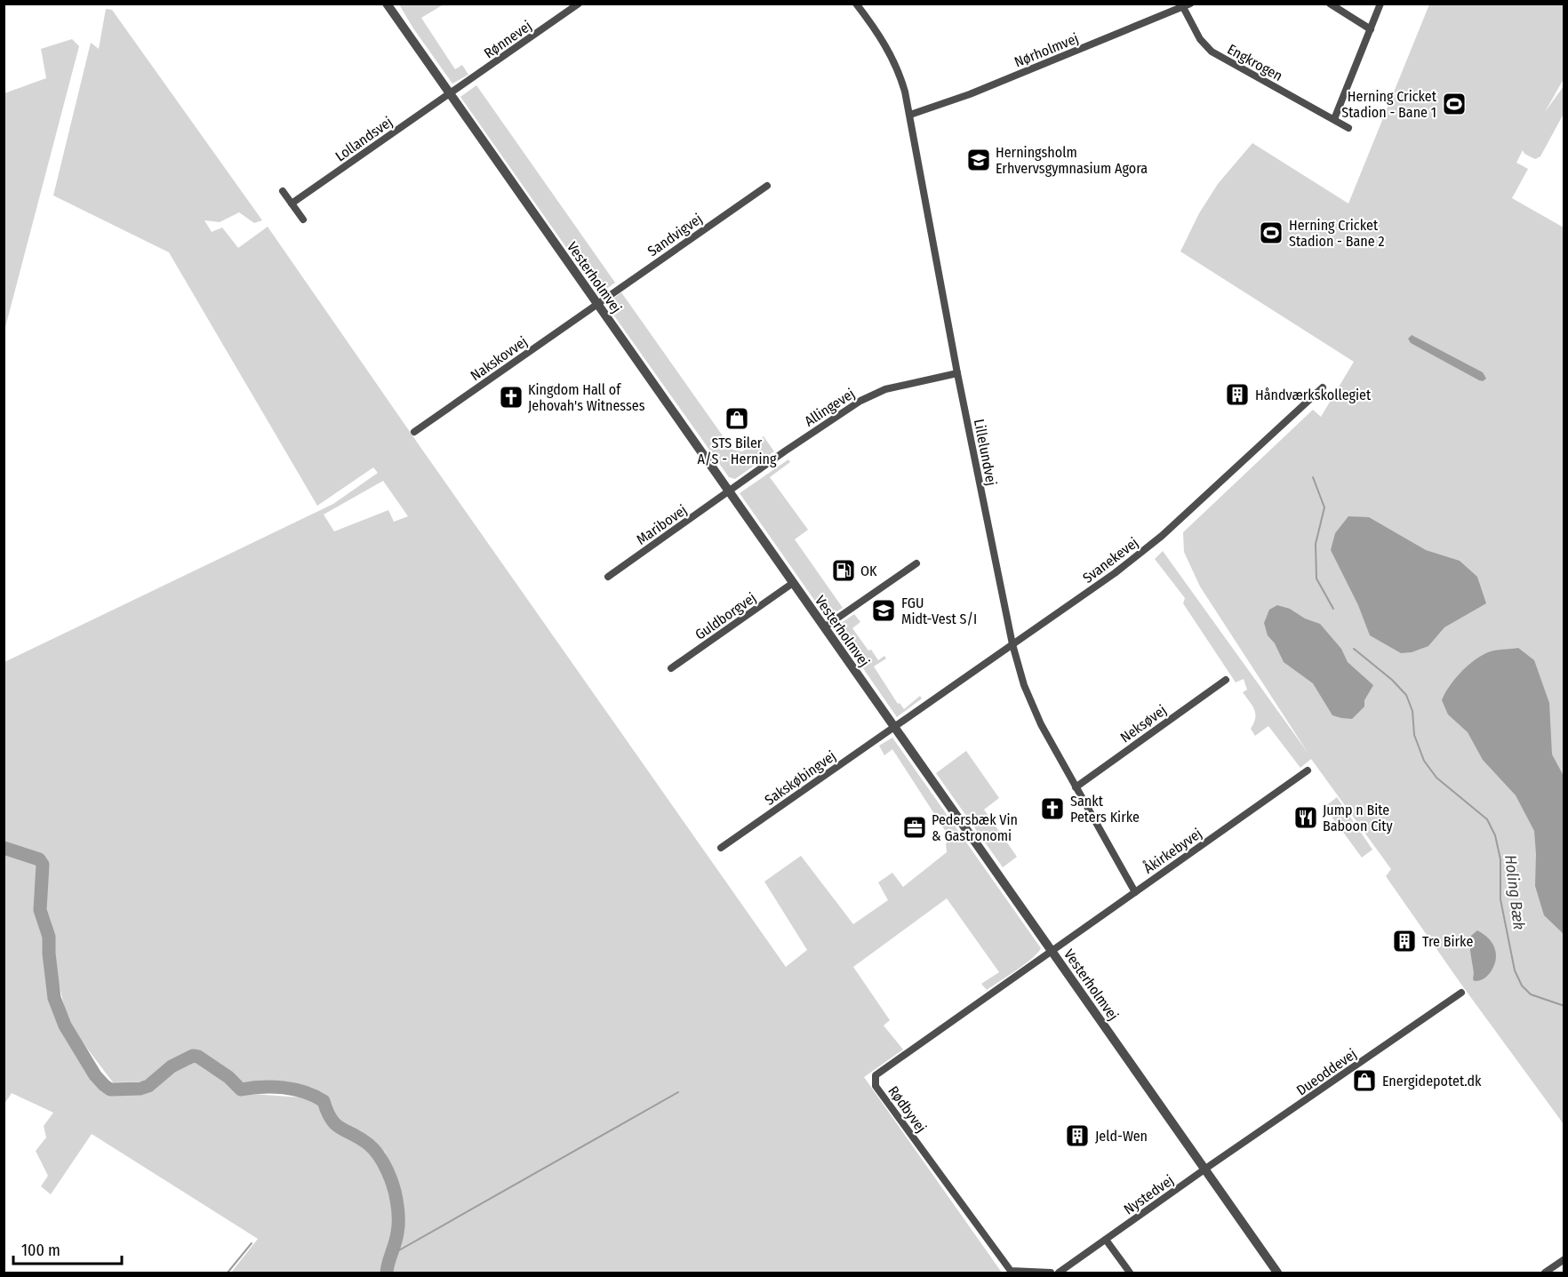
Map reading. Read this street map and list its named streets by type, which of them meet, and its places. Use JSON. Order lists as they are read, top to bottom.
{
  "streets": {
    "street": [
      "Rønnevej",
      "Nørholmvej",
      "Engkrogen",
      "Lollandsvej",
      "Sandvigvej",
      "Vesterholmvej",
      "Nakskovvej",
      "Allingevej",
      "Lillelundvej",
      "Maribovej",
      "Svanekevej",
      "Guldborgvej",
      "Neksøvej",
      "Sakskøbingvej",
      "Åkirkebyvej",
      "Dueoddevej",
      "Rødbyvej",
      "Nystedvej"
    ]
  },
  "crossings": [
    ["Rønnevej", "Lollandsvej"],
    ["Rønnevej", "Vesterholmvej"],
    ["Nørholmvej", "Engkrogen"],
    ["Nørholmvej", "Lillelundvej"],
    ["Lollandsvej", "Vesterholmvej"],
    ["Sandvigvej", "Vesterholmvej"],
    ["Sandvigvej", "Nakskovvej"],
    ["Vesterholmvej", "Nakskovvej"],
    ["Vesterholmvej", "Allingevej"],
    ["Vesterholmvej", "Maribovej"],
    ["Vesterholmvej", "Svanekevej"],
    ["Vesterholmvej", "Guldborgvej"],
    ["Vesterholmvej", "Sakskøbingvej"],
    ["Vesterholmvej", "Åkirkebyvej"],
    ["Vesterholmvej", "Dueoddevej"],
    ["Vesterholmvej", "Rødbyvej"],
    ["Vesterholmvej", "Nystedvej"],
    ["Allingevej", "Lillelundvej"],
    ["Allingevej", "Maribovej"],
    ["Lillelundvej", "Svanekevej"],
    ["Lillelundvej", "Neksøvej"],
    ["Lillelundvej", "Åkirkebyvej"],
    ["Svanekevej", "Sakskøbingvej"],
    ["Åkirkebyvej", "Rødbyvej"],
    ["Dueoddevej", "Nystedvej"]
  ],
  "water": ["Holing Bæk"],
  "places": {
    "sports": ["Herning Cricket Stadion - Bane 1", "Herning Cricket Stadion - Bane 2"],
    "school or university": ["Herningsholm Erhvervsgymnasium Agora", "FGU Midt-Vest S/I"],
    "building": ["Håndværkskollegiet", "Tre Birke", "Jeld-Wen"],
    "church": ["Kingdom Hall of Jehovah's Witnesses", "Sankt Peters Kirke"],
    "shop": ["STS Biler A/S - Herning", "Energidepotet.dk"],
    "fuel station": ["OK"],
    "restaurant": ["Jump n Bite Baboon City"],
    "office": ["Pedersbæk Vin & Gastronomi"]
  },
  "scale_bar": "100 m"
}
